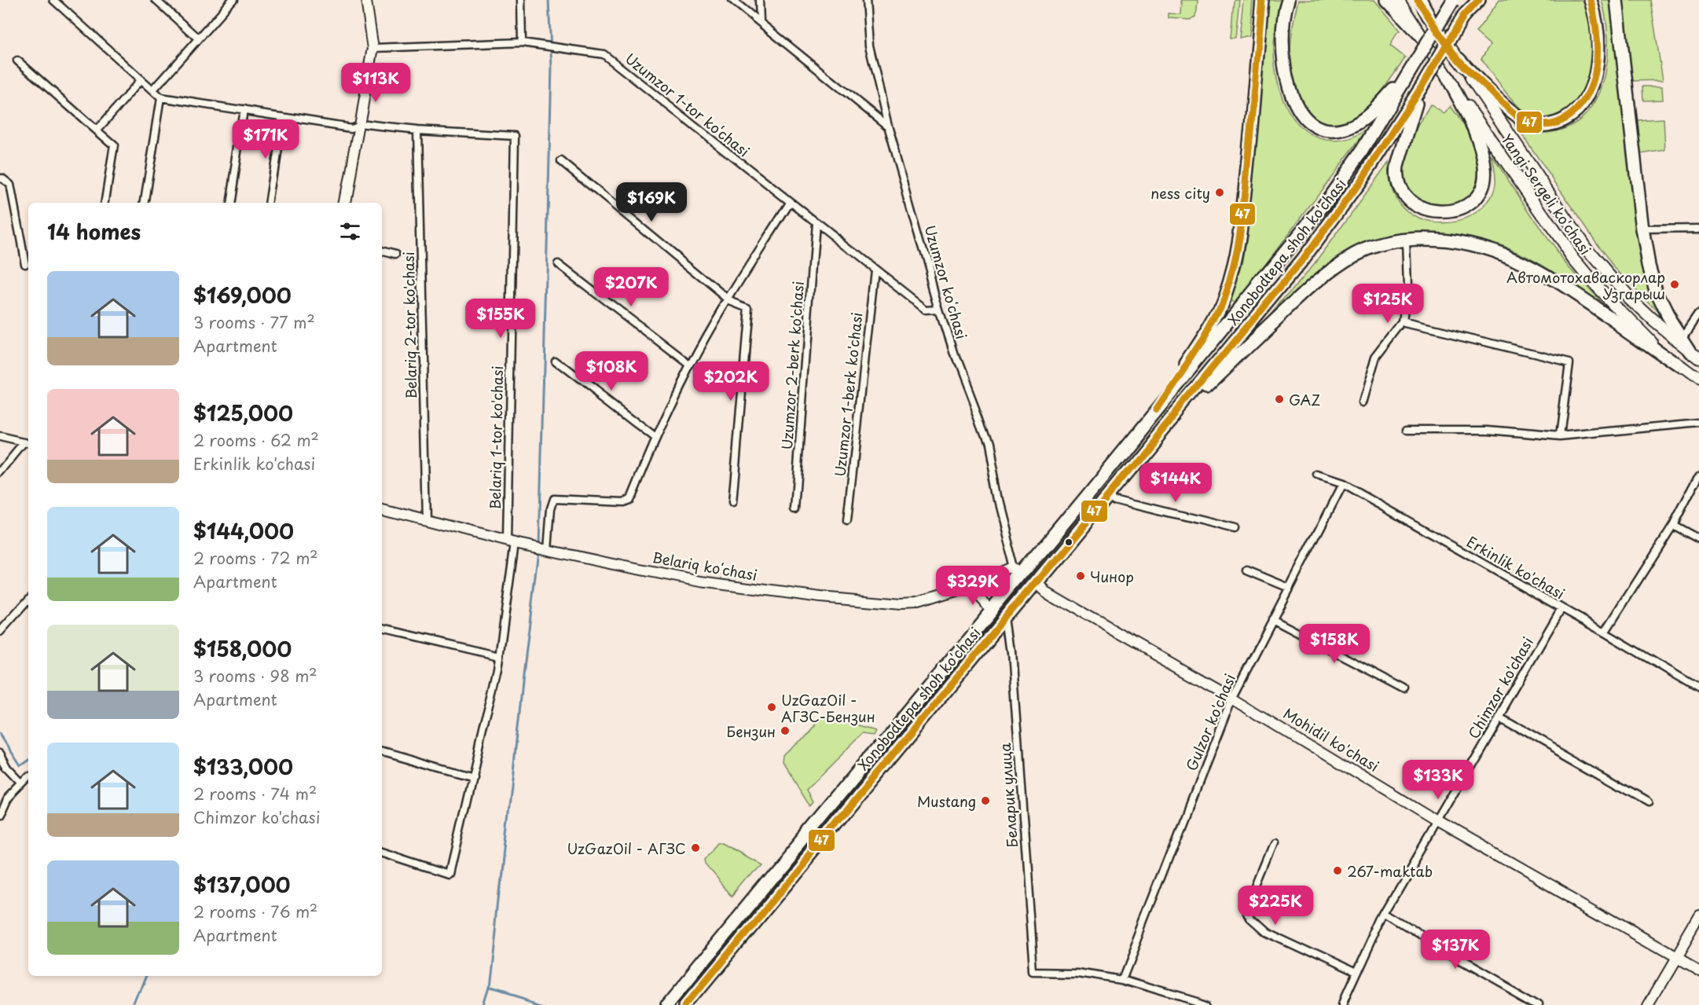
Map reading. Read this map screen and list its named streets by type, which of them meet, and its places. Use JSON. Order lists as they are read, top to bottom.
{
  "streets": {
    "highway": ["Xonobodtepa shoh ko'chasi", "Mohidil ko'chasi"],
    "main road": ["Yangi Sergeli ko'chasi"],
    "street": [
      "Uzumzor 1-tor ko‘chasi",
      "Uzumzor koʻchasi",
      "Belariq 2-tor ko'chasi",
      "Uzumzor 2-berk ko'chasi",
      "Uzumzor 1-berk ko'chasi",
      "Belariq 1-tor ko'chasi",
      "Belariq koʻchasi",
      "Erkinlik ko'chasi",
      "Chimzor ko'chasi",
      "Gulzor ko'chasi",
      "Беларик улица"
    ]
  },
  "crossings": [
    ["Uzumzor 1-tor ko‘chasi", "Uzumzor koʻchasi"],
    ["Uzumzor 1-tor ko‘chasi", "Uzumzor 2-berk ko'chasi"],
    ["Uzumzor 1-tor ko‘chasi", "Uzumzor 1-berk ko'chasi"],
    ["Xonobodtepa shoh ko'chasi", "Uzumzor koʻchasi"],
    ["Xonobodtepa shoh ko'chasi", "Belariq koʻchasi"],
    ["Xonobodtepa shoh ko'chasi", "Mohidil ko'chasi"],
    ["Xonobodtepa shoh ko'chasi", "Беларик улица"],
    ["Uzumzor koʻchasi", "Belariq koʻchasi"],
    ["Uzumzor koʻchasi", "Mohidil ko'chasi"],
    ["Belariq 2-tor ko'chasi", "Belariq 1-tor ko'chasi"],
    ["Belariq 2-tor ko'chasi", "Belariq koʻchasi"],
    ["Belariq 1-tor ko'chasi", "Belariq koʻchasi"],
    ["Belariq koʻchasi", "Mohidil ko'chasi"],
    ["Erkinlik ko'chasi", "Chimzor ko'chasi"],
    ["Erkinlik ko'chasi", "Gulzor ko'chasi"],
    ["Chimzor ko'chasi", "Mohidil ko'chasi"],
    ["Gulzor ko'chasi", "Mohidil ko'chasi"],
    ["Gulzor ko'chasi", "Беларик улица"]
  ],
  "places": [
    "ness city",
    "Автомотохаваскорлар Узгарыш",
    "GAZ",
    "Чинор",
    "UzGazOil - АГЗС-Бензин",
    "Бензин",
    "Mustang",
    "UzGazOil - АГЗС",
    "267-maktab"
  ],
  "lines": ["transit line 47"],
  "page": {
    "price": [
      "$113K",
      "$171K",
      "$169K",
      "$207K",
      "$125K",
      "$155K",
      "$108K",
      "$202K",
      "$144K",
      "$329K",
      "$158K",
      "$133K",
      "$225K",
      "$137K"
    ],
    "heading": "14 homes",
    "list": [
      {
        "name": "$169,000",
        "note": "3 rooms · 77 m² · Apartment"
      },
      {
        "name": "$125,000",
        "note": "2 rooms · 62 m² · Erkinlik ko'chasi"
      },
      {
        "name": "$144,000",
        "note": "2 rooms · 72 m² · Apartment"
      },
      {
        "name": "$158,000",
        "note": "3 rooms · 98 m² · Apartment"
      },
      {
        "name": "$133,000",
        "note": "2 rooms · 74 m² · Chimzor ko'chasi"
      },
      {
        "name": "$137,000",
        "note": "2 rooms · 76 m² · Apartment"
      }
    ]
  }
}
